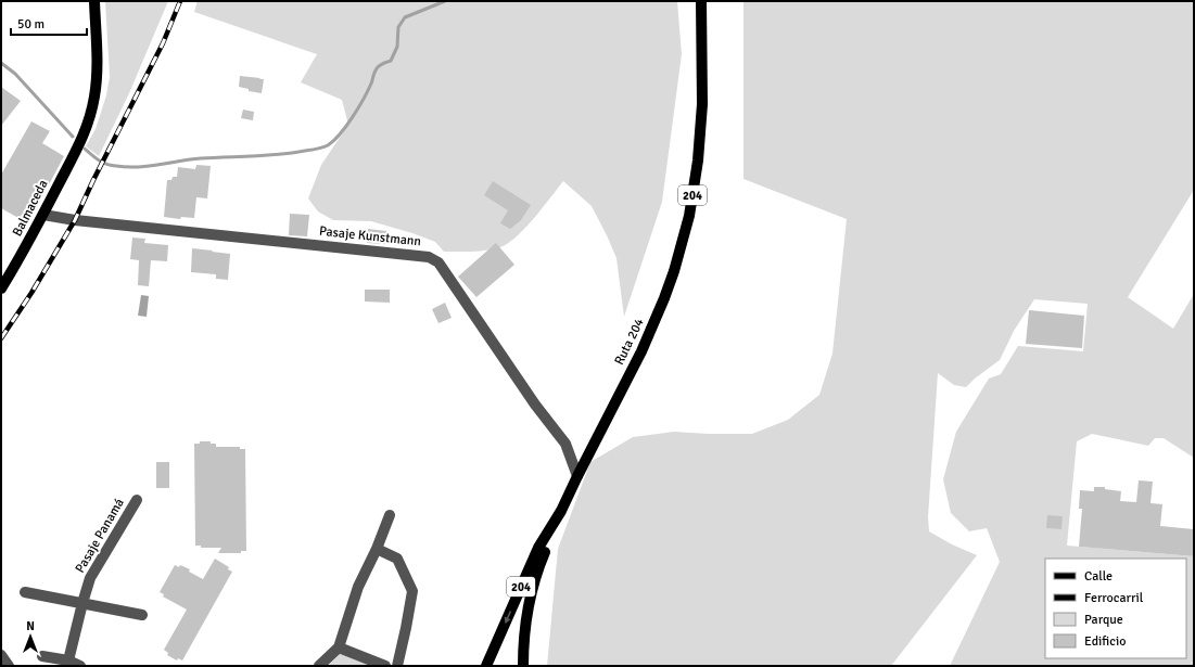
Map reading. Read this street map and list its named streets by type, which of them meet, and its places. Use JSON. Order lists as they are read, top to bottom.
{
  "streets": {
    "main road": ["204", "Balmaceda", "Ruta 204"],
    "street": ["Pasaje Kunstmann", "Pasaje Panamá"]
  },
  "crossings": [
    ["Balmaceda", "Pasaje Kunstmann"],
    ["Pasaje Kunstmann", "Ruta 204"]
  ],
  "legend": [
    "Calle",
    "Ferrocarril",
    "Parque",
    "Edificio"
  ],
  "scale_bar": "50 m",
  "north": "top"
}
